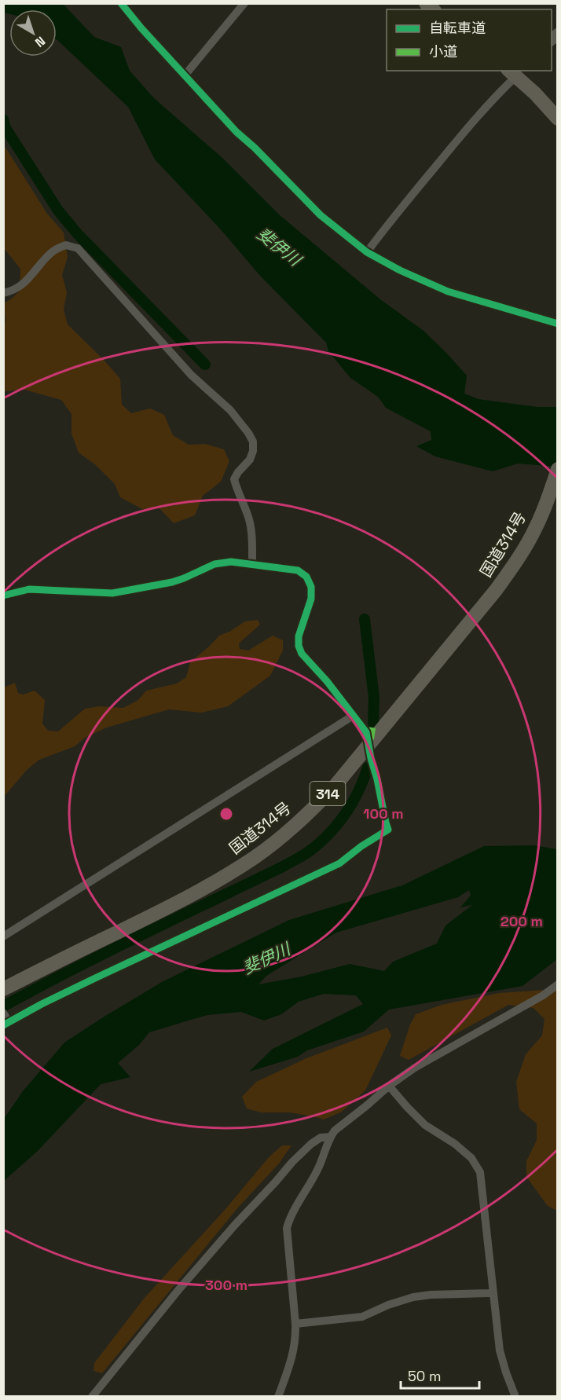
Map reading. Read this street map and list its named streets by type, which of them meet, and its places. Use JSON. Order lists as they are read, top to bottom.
{
  "streets": {
    "highway": ["国道314号", "314"]
  },
  "water": ["斐伊川"],
  "legend": ["自転車道", "小道"],
  "scale_bar": "50 m",
  "north": "bottom right",
  "rings": ["100 m", "200 m", "300 m"]
}
